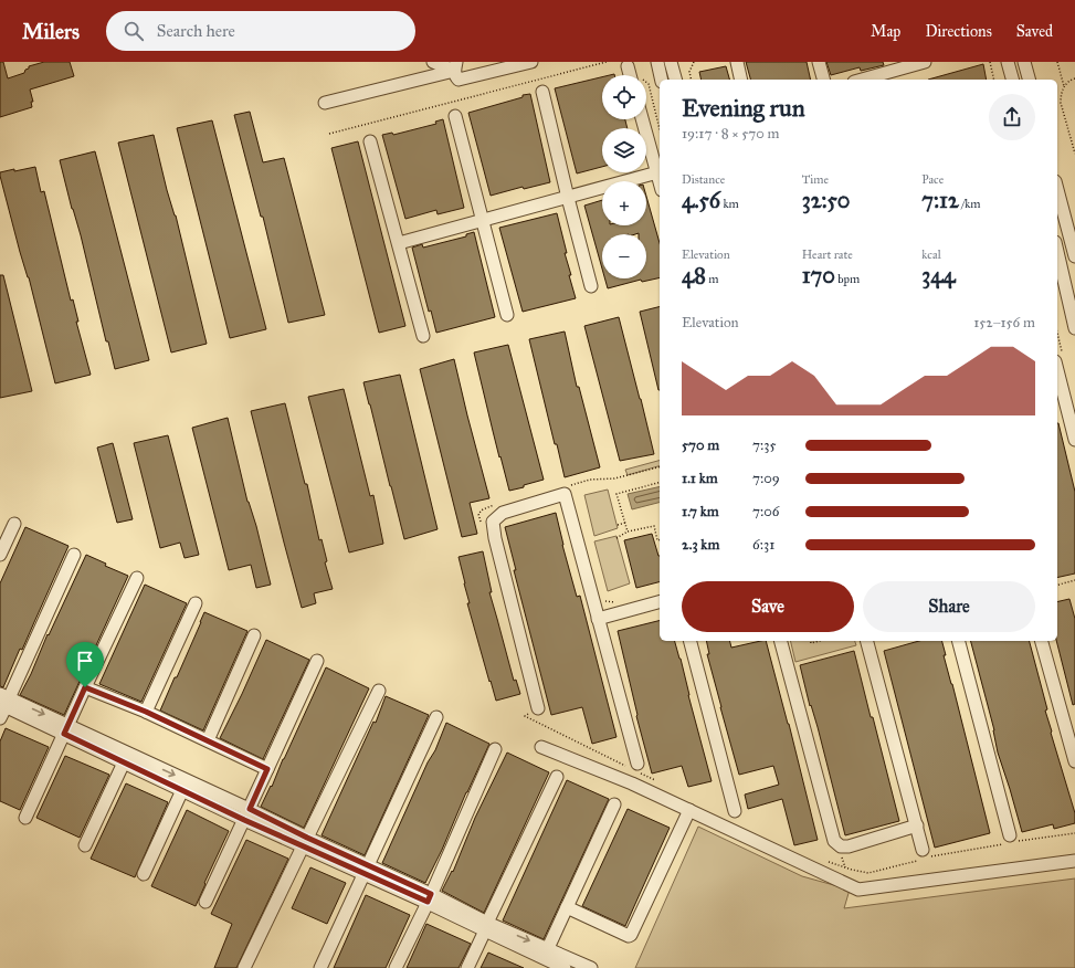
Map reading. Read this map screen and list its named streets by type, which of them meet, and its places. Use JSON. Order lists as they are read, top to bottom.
{
  "page": {
    "header": "Milers",
    "search": "Search here",
    "nav": ["Map", "Directions", "Saved"],
    "map_buttons": ["+", "−"],
    "heading": ["Evening run", "19:17 · 8 × 570 m"],
    "stats": [
      ["Distance", "4.56 km"],
      ["Time", "32:50"],
      ["Pace", "7:12 /km"],
      ["Elevation", "48 m"],
      ["Heart rate", "170 bpm"],
      ["kcal", "344"]
    ],
    "chart": ["Elevation", "152–156 m"],
    "list": [
      {
        "name": "570 m",
        "note": "7:35"
      },
      {
        "name": "1.1 km",
        "note": "7:09"
      },
      {
        "name": "1.7 km",
        "note": "7:06"
      },
      {
        "name": "2.3 km",
        "note": "6:31"
      }
    ],
    "buttons": ["Save", "Share"]
  }
}
